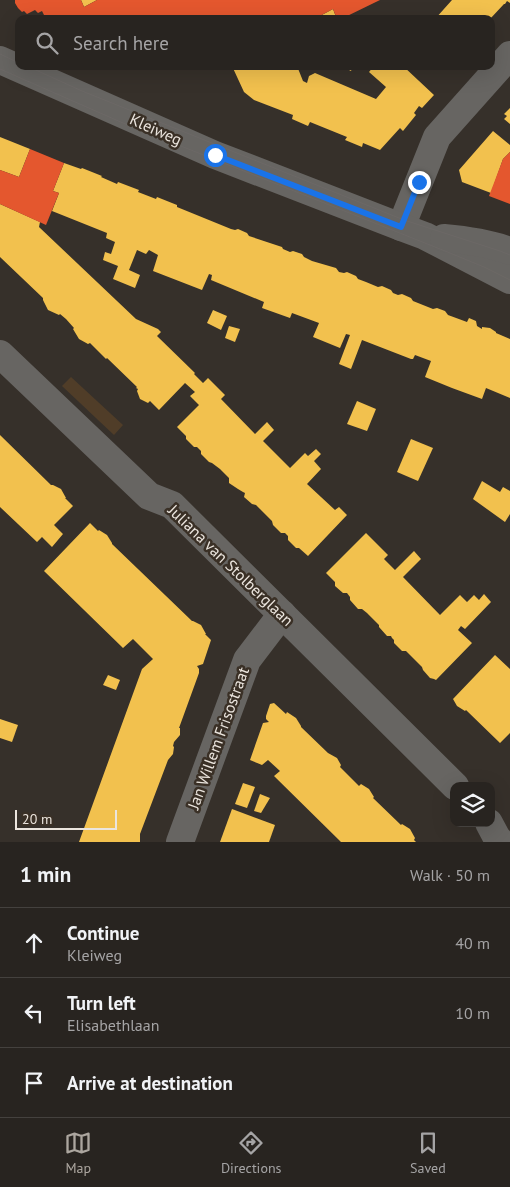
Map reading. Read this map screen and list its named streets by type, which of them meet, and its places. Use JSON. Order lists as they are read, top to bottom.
{
  "streets": {
    "street": ["Kleiweg", "Juliana van Stolberglaan", "Jan Willem Frisostraat"]
  },
  "crossings": [
    ["Juliana van Stolberglaan", "Jan Willem Frisostraat"]
  ],
  "scale_bar": "20 m",
  "page": {
    "search": "Search here",
    "scale": "20 m",
    "heading": ["1 min", "Walk · 50 m"],
    "list": [
      ["Continue", "Kleiweg", "40 m"],
      ["Turn left", "Elisabethlaan", "10 m"],
      "Arrive at destination"
    ],
    "nav": ["Map", "Directions", "Saved"]
  }
}
